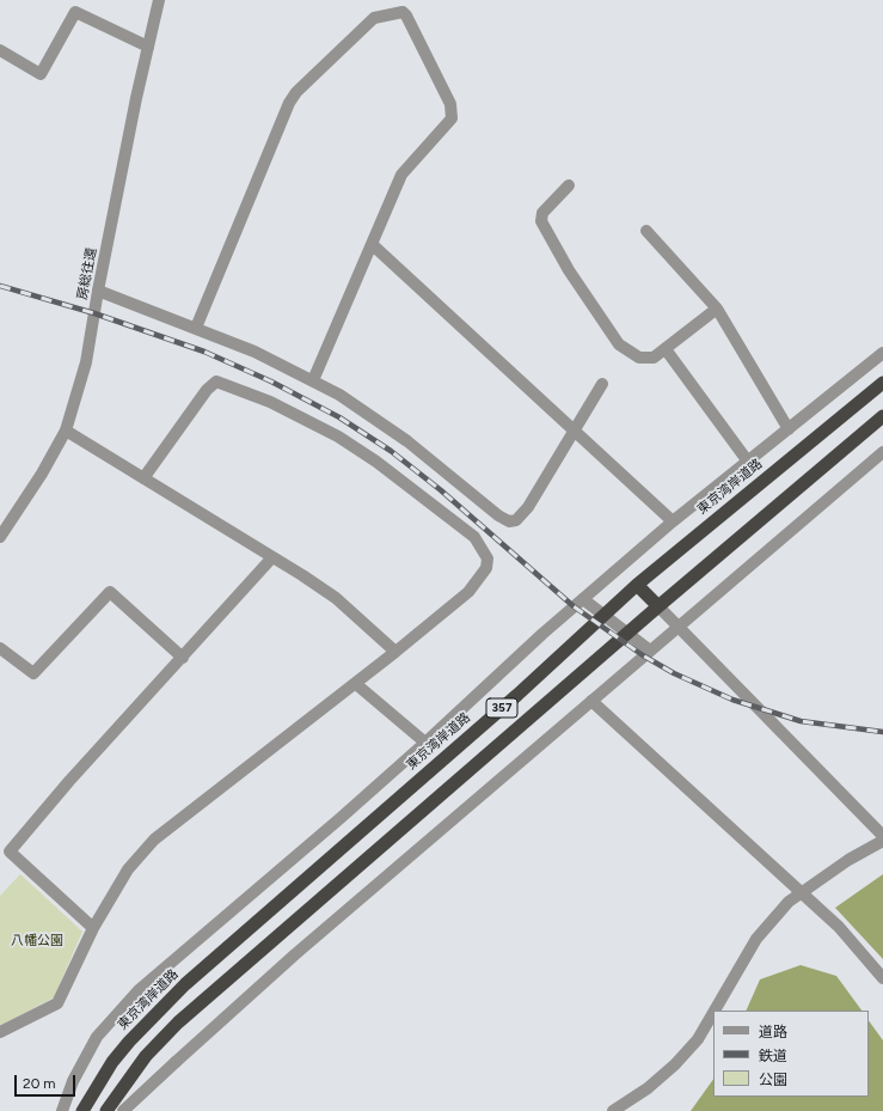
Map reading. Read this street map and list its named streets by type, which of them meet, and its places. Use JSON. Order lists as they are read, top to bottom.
{
  "streets": {
    "highway": ["東京湾岸道路", "357"],
    "street": ["房総往還"]
  },
  "parks": ["八幡公園"],
  "legend": ["道路", "鉄道", "公園"],
  "scale_bar": "20 m"
}
